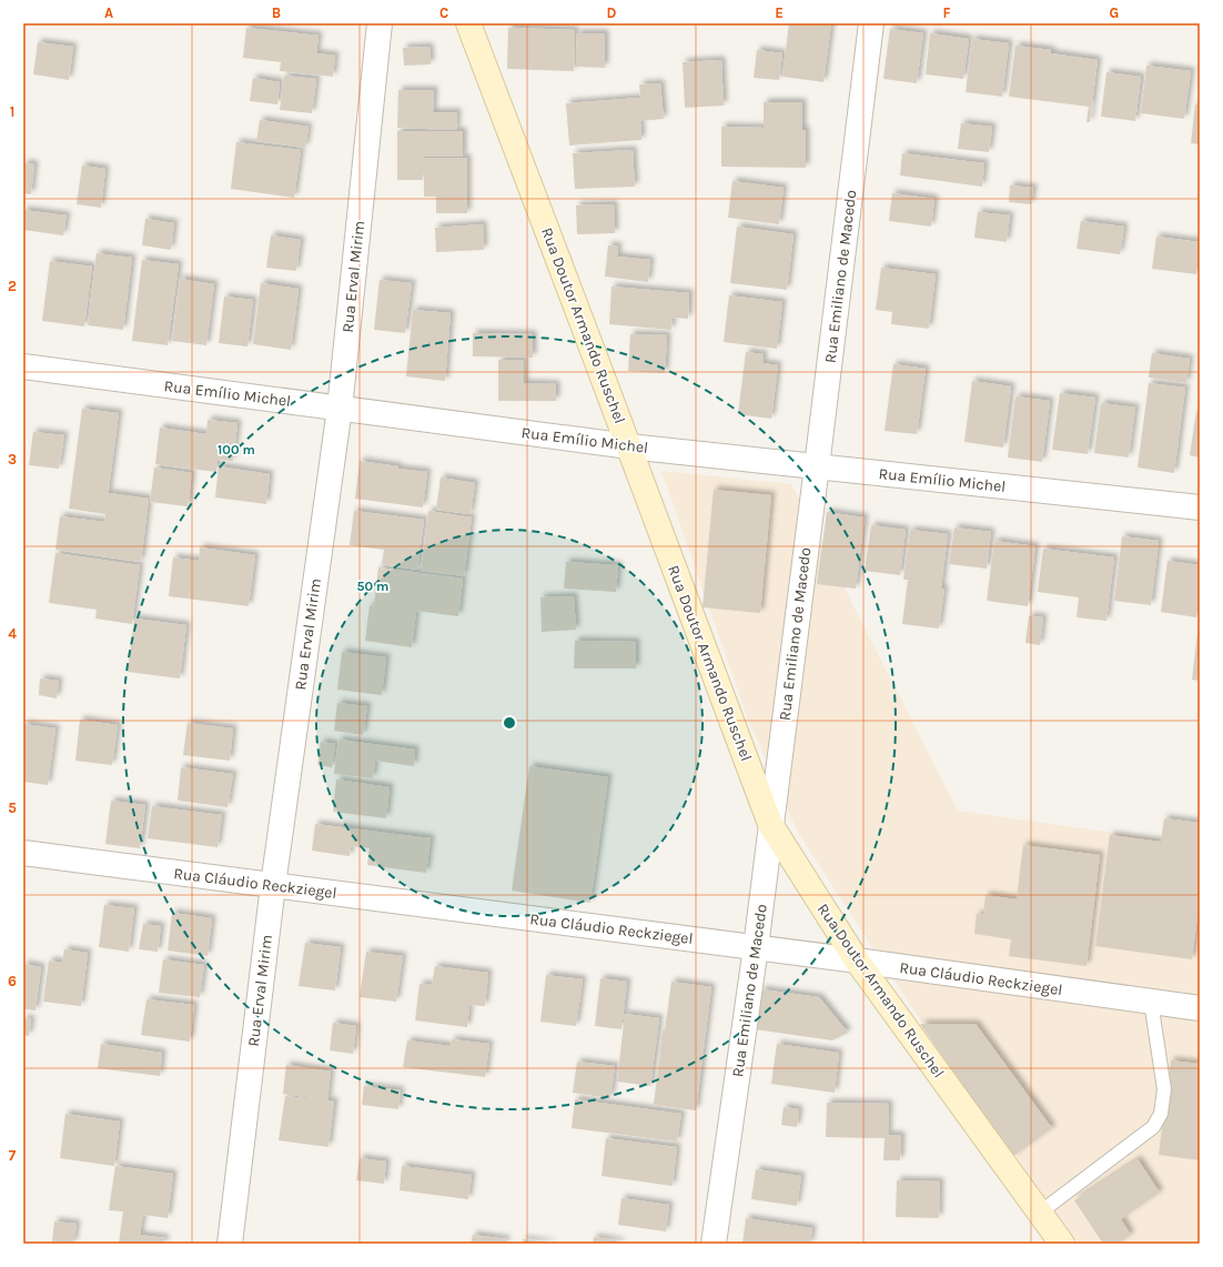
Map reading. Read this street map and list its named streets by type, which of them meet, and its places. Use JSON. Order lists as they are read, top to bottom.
{
  "streets": {
    "main road": ["Rua Doutor Armando Ruschel"],
    "street": [
      "Rua Erval Mirim",
      "Rua Emiliano de Macedo",
      "Rua Emílio Michel",
      "Rua Cláudio Reckziegel"
    ]
  },
  "crossings": [
    ["Rua Erval Mirim", "Rua Emílio Michel"],
    ["Rua Erval Mirim", "Rua Cláudio Reckziegel"],
    ["Rua Emiliano de Macedo", "Rua Doutor Armando Ruschel"],
    ["Rua Emiliano de Macedo", "Rua Emílio Michel"],
    ["Rua Emiliano de Macedo", "Rua Cláudio Reckziegel"],
    ["Rua Doutor Armando Ruschel", "Rua Emílio Michel"],
    ["Rua Doutor Armando Ruschel", "Rua Cláudio Reckziegel"]
  ],
  "grid": {
    "columns": [
      "A",
      "B",
      "C",
      "D",
      "E",
      "F",
      "G"
    ],
    "rows": [
      "1",
      "2",
      "3",
      "4",
      "5",
      "6",
      "7"
    ]
  },
  "rings": ["100 m", "50 m"]
}
